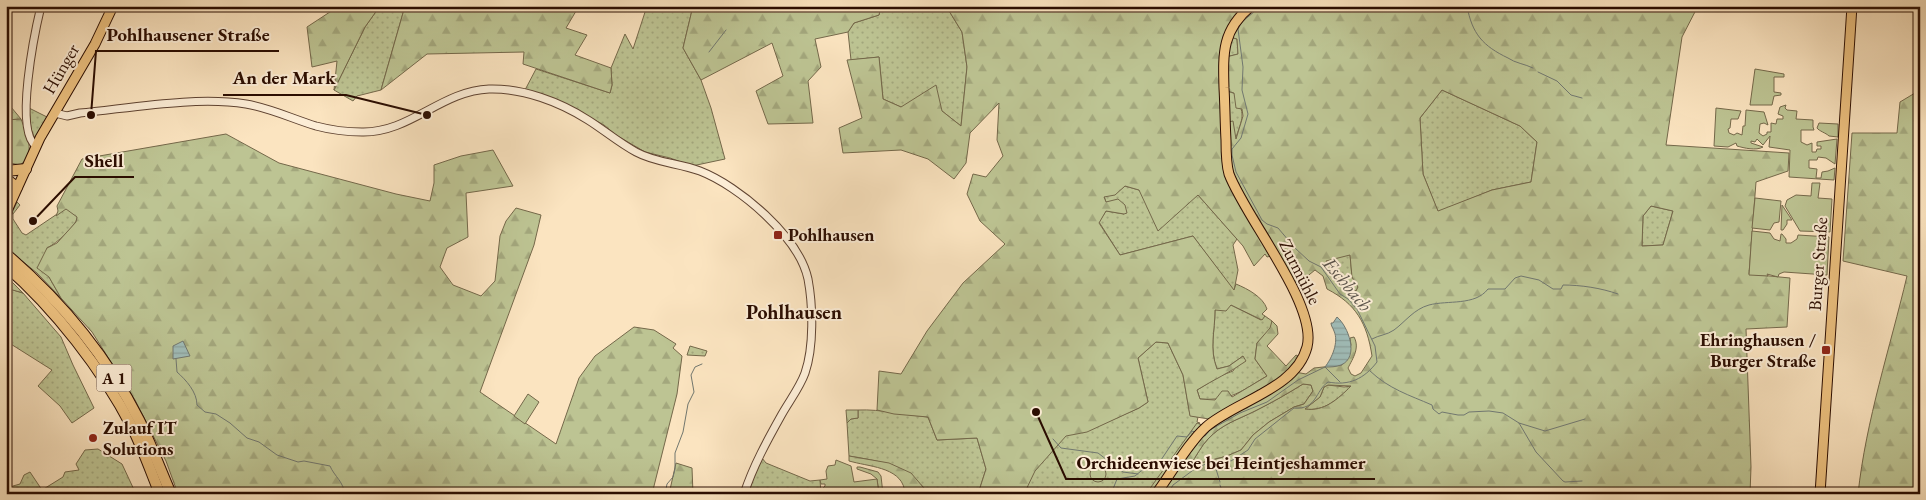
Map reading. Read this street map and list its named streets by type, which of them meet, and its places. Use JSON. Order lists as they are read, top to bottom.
{
  "streets": {
    "highway": ["A 1"],
    "main road": ["Hünger", "Burger Straße", "Zurmühle"]
  },
  "districts": ["Pohlhausen"],
  "water": ["Eschbach"],
  "places": {
    "other": [
      "Pohlhausener Straße",
      "An der Mark",
      "Shell",
      "Orchideenwiese bei Heintjeshammer",
      "Zulauf IT Solutions"
    ],
    "transit": ["Pohlhausen", "Ehringhausen / Burger Straße"]
  }
}
